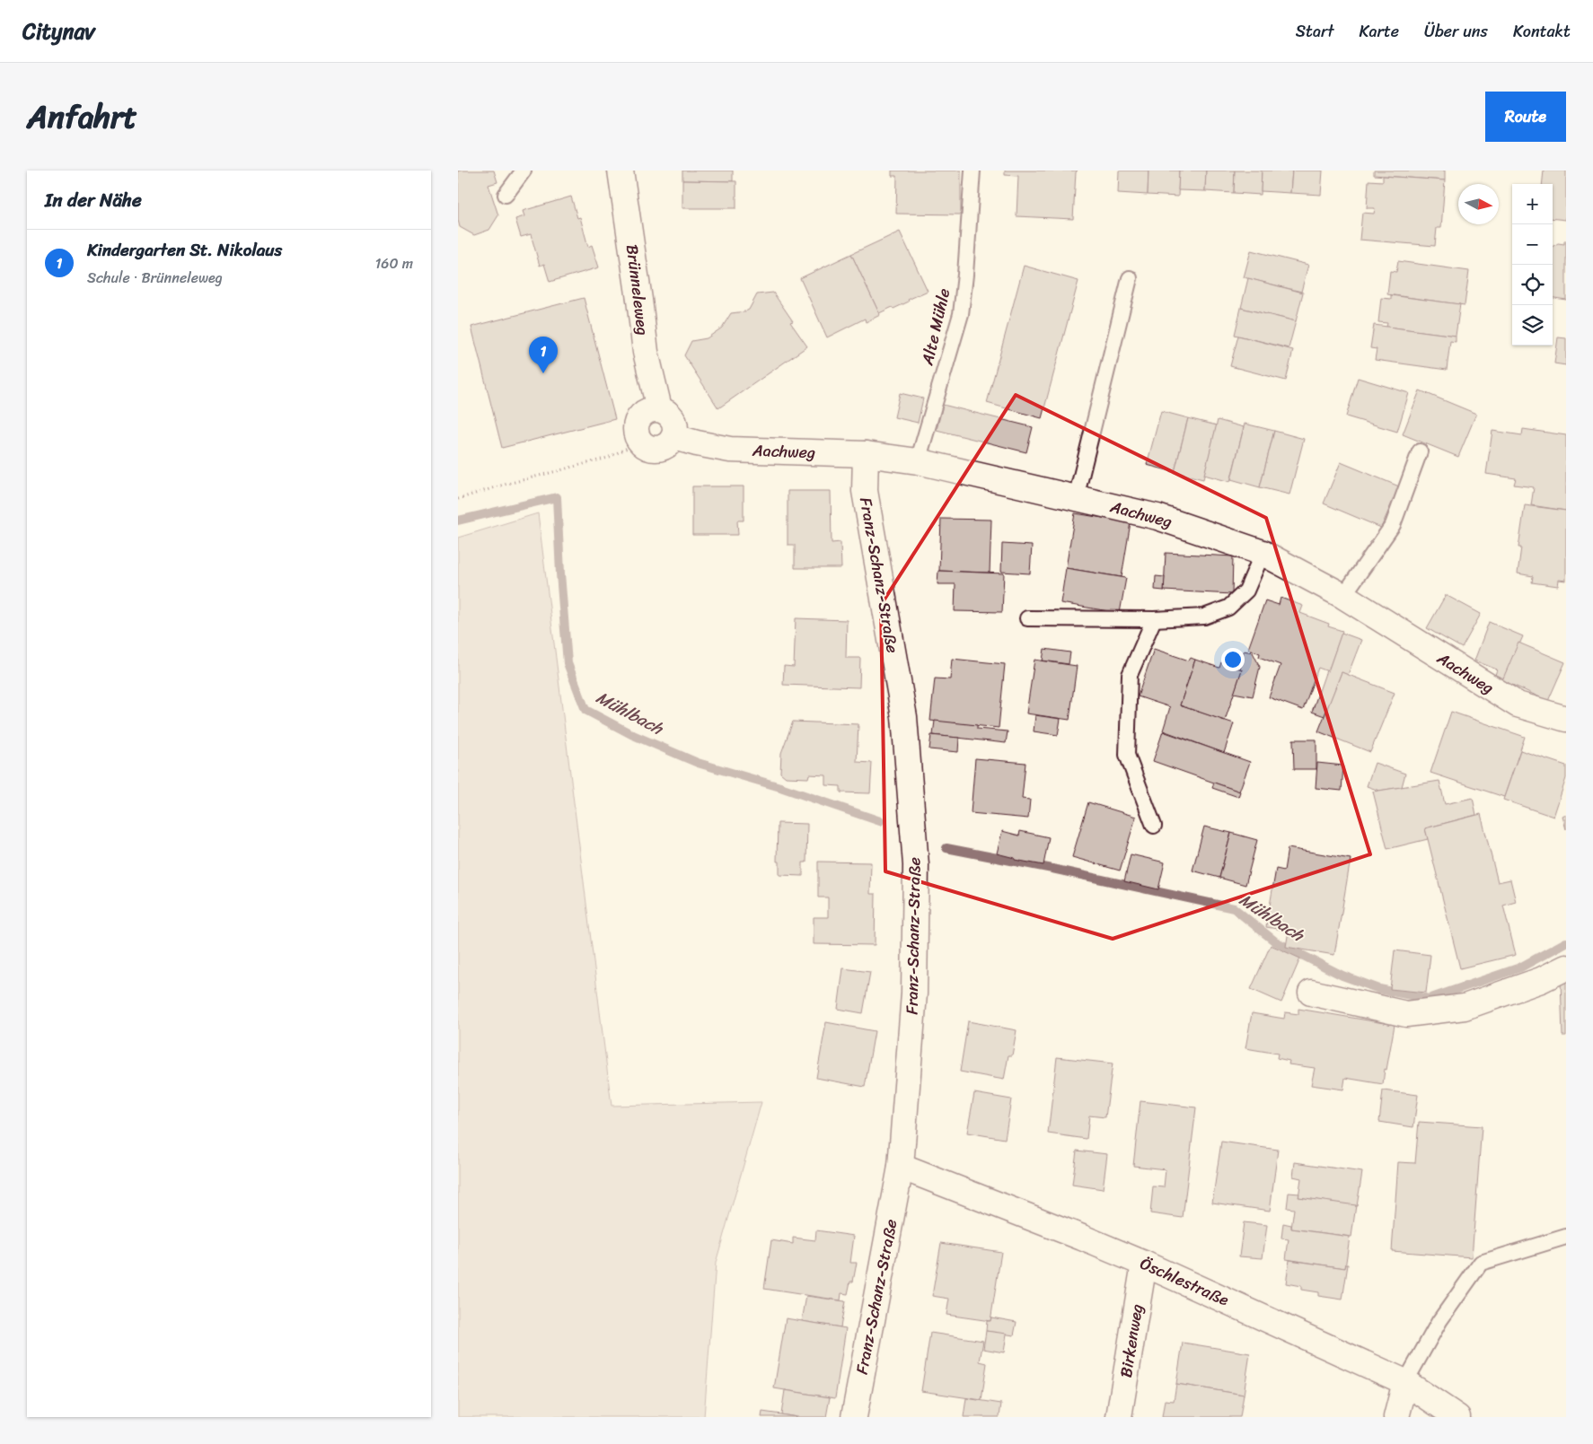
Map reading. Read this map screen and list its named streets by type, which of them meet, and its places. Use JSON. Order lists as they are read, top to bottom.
{
  "streets": {
    "street": [
      "Brünneleweg",
      "Aachweg",
      "Franz-Schanz-Straße",
      "Öschlestraße",
      "Birkenweg"
    ],
    "lane": ["Alte Mühle"]
  },
  "crossings": [
    ["Brünneleweg", "Aachweg"],
    ["Alte Mühle", "Aachweg"],
    ["Aachweg", "Franz-Schanz-Straße"],
    ["Franz-Schanz-Straße", "Öschlestraße"],
    ["Öschlestraße", "Birkenweg"]
  ],
  "water": ["Mühlbach"],
  "north": "right",
  "page": {
    "header": "Citynav",
    "nav": [
      "Start",
      "Karte",
      "Über uns",
      "Kontakt"
    ],
    "title": "Anfahrt",
    "buttons": "Route",
    "heading": "In der Nähe",
    "map_buttons": ["+", "−"],
    "list": [
      {
        "mark": "1",
        "name": "Kindergarten St. Nikolaus",
        "note": "Schule · Brünneleweg",
        "value": "160 m"
      }
    ],
    "pins": "1"
  }
}
